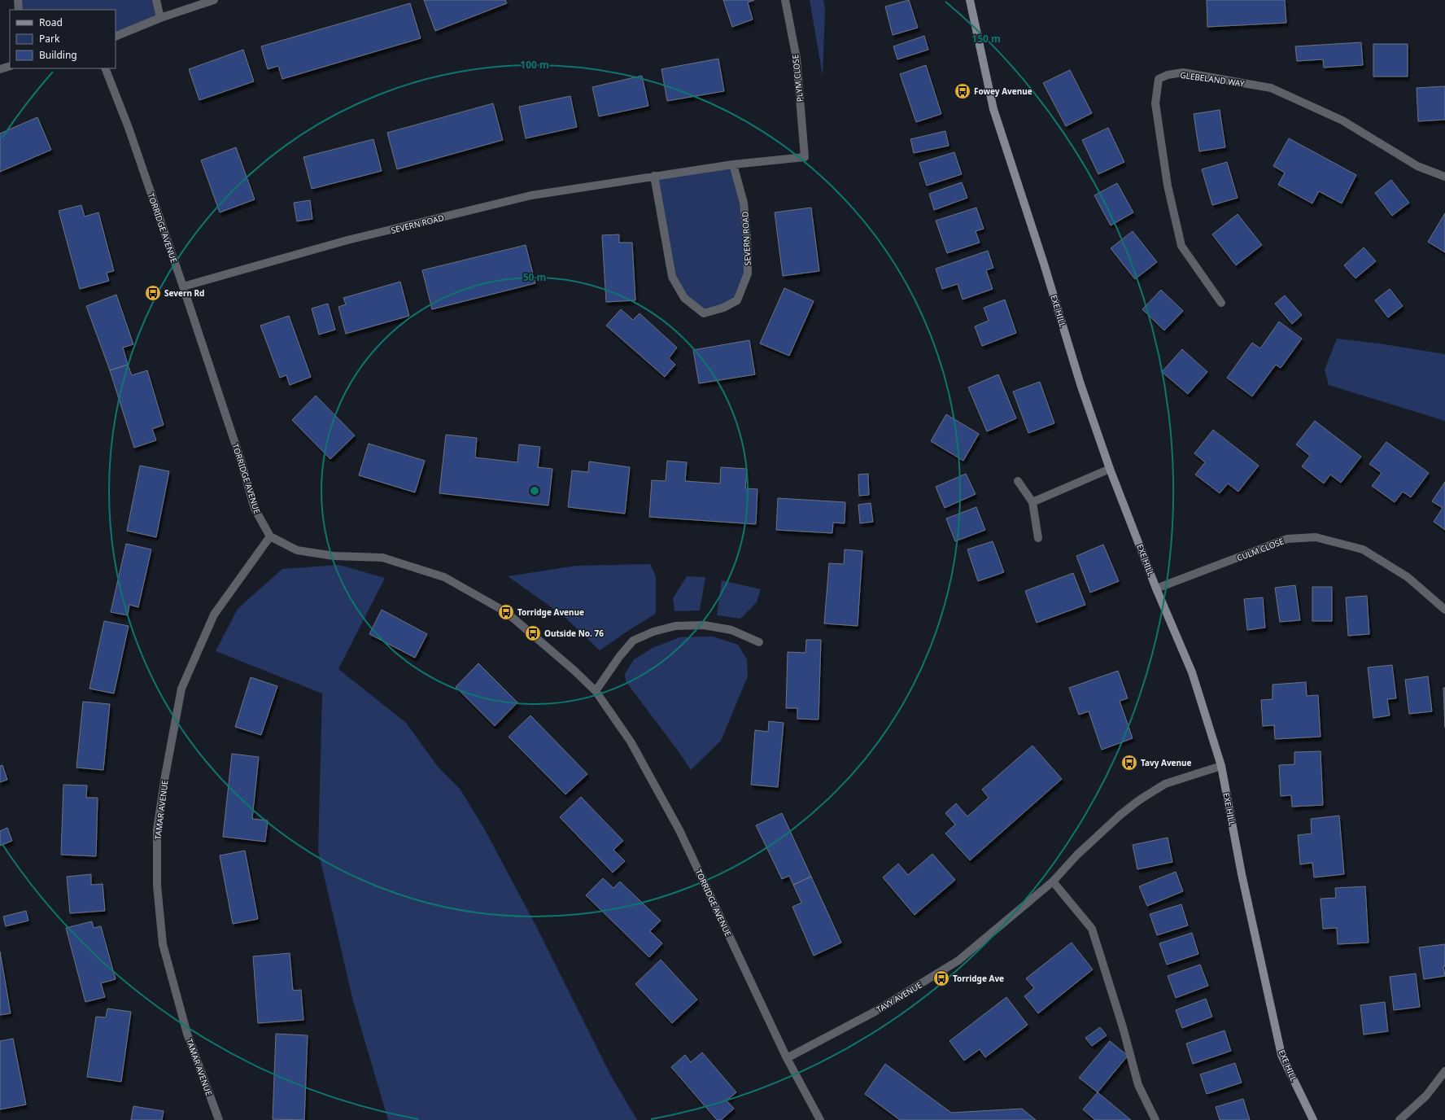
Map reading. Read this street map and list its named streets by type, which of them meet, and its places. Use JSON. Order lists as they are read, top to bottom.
{
  "streets": {
    "street": [
      "PLYM CLOSE",
      "GLEBELAND WAY",
      "SEVERN ROAD",
      "TORRIDGE AVENUE",
      "EXE HILL",
      "CULM CLOSE",
      "TAMAR AVENUE",
      "TAVY AVENUE"
    ]
  },
  "crossings": [
    ["PLYM CLOSE", "SEVERN ROAD"],
    ["SEVERN ROAD", "TORRIDGE AVENUE"],
    ["TORRIDGE AVENUE", "TAMAR AVENUE"],
    ["TORRIDGE AVENUE", "TAVY AVENUE"],
    ["EXE HILL", "CULM CLOSE"],
    ["EXE HILL", "TAVY AVENUE"]
  ],
  "places": {
    "bus stop": [
      "Fowey Avenue",
      "Severn Rd",
      "Torridge Avenue",
      "Outside No. 76",
      "Tavy Avenue",
      "Torridge Ave"
    ]
  },
  "legend": ["Road", "Park", "Building"],
  "rings": ["150 m", "100 m", "50 m"]
}
